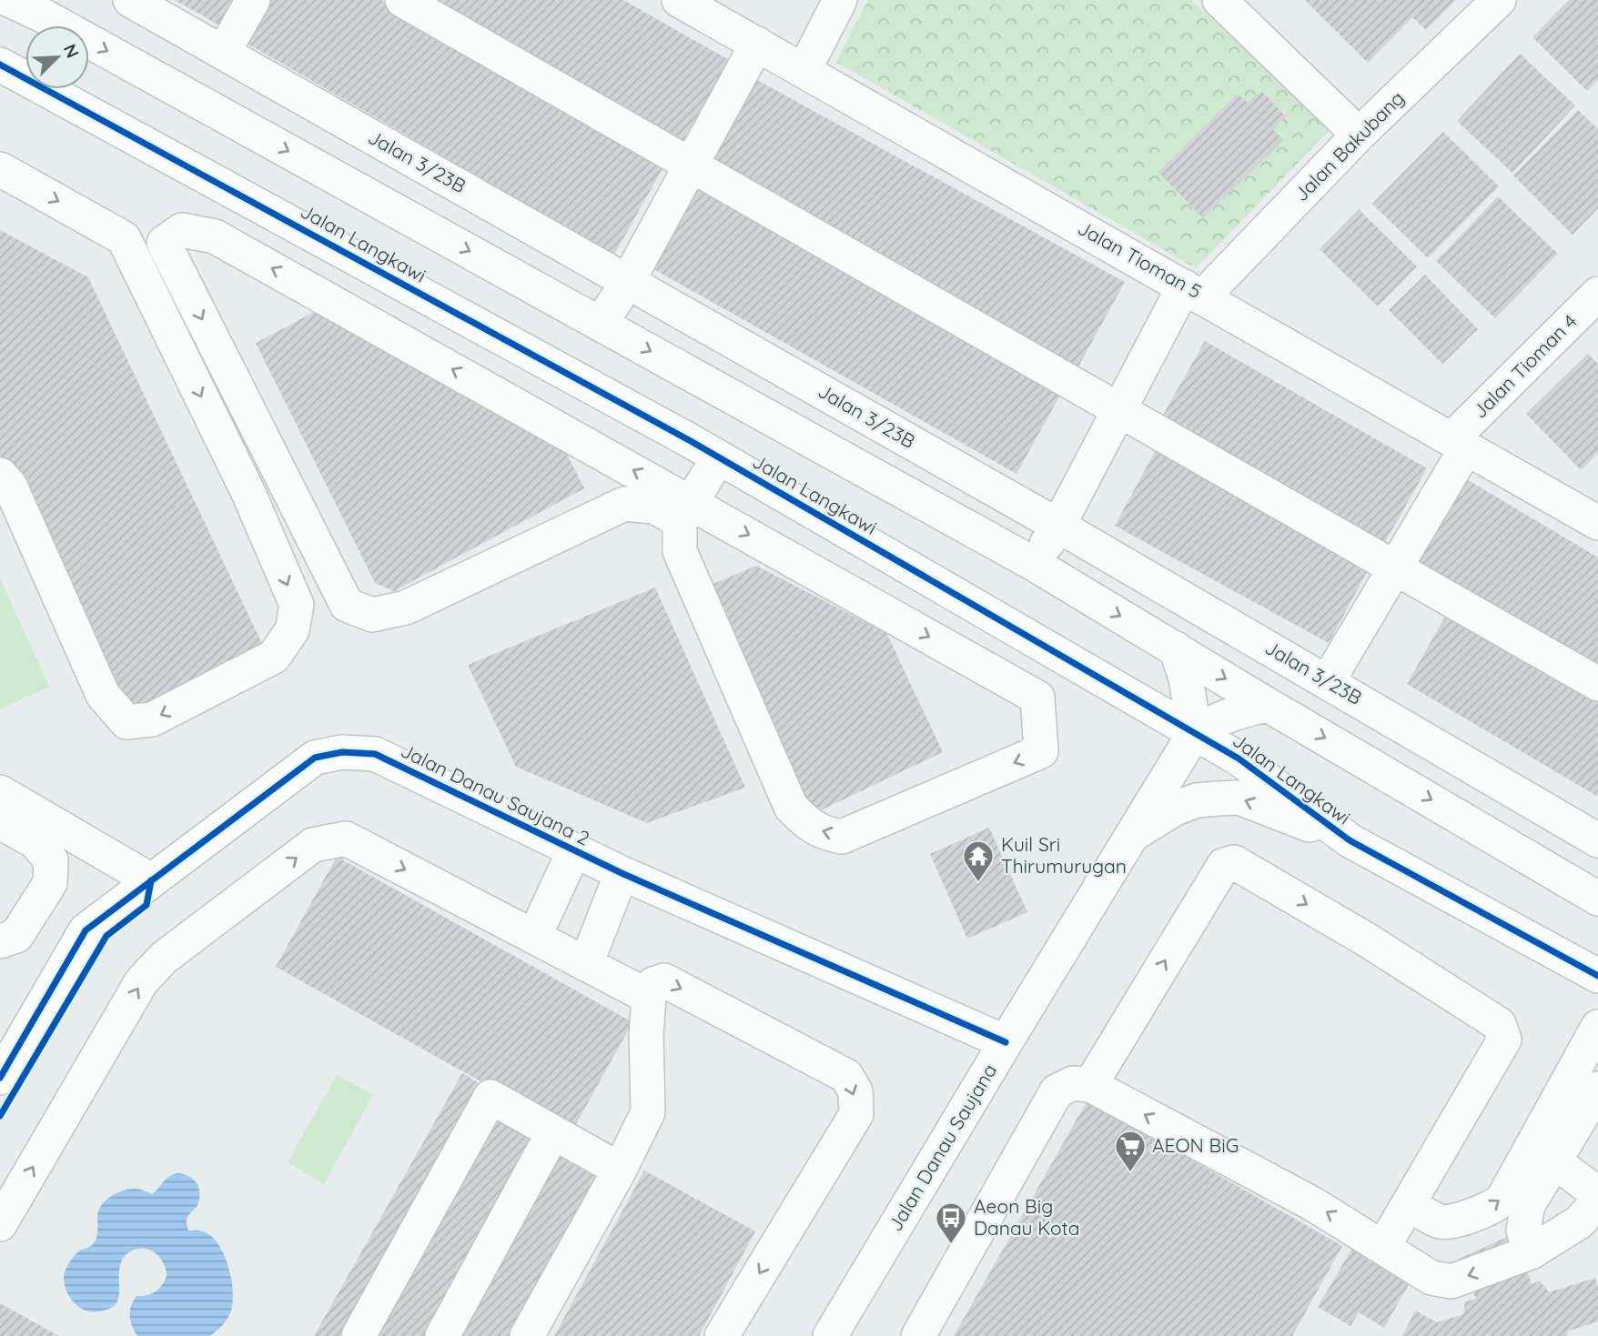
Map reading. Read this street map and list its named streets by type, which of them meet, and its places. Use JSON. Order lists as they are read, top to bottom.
{
  "streets": {
    "street": [
      "Jalan Bakubang",
      "Jalan 3/23B",
      "Jalan Langkawi",
      "Jalan Tioman 5",
      "Jalan Tioman 4",
      "Jalan Danau Saujana 2",
      "Jalan Danau Saujana"
    ]
  },
  "crossings": [
    ["Jalan Bakubang", "Jalan 3/23B"],
    ["Jalan Bakubang", "Jalan Tioman 5"],
    ["Jalan 3/23B", "Jalan Tioman 4"],
    ["Jalan Langkawi", "Jalan Danau Saujana"],
    ["Jalan Tioman 5", "Jalan Tioman 4"],
    ["Jalan Danau Saujana 2", "Jalan Danau Saujana"]
  ],
  "places": {
    "temple": ["Kuil Sri Thirumurugan"],
    "supermarket": ["AEON BiG"],
    "bus stop": ["Aeon Big Danau Kota"]
  },
  "north": "top right"
}
